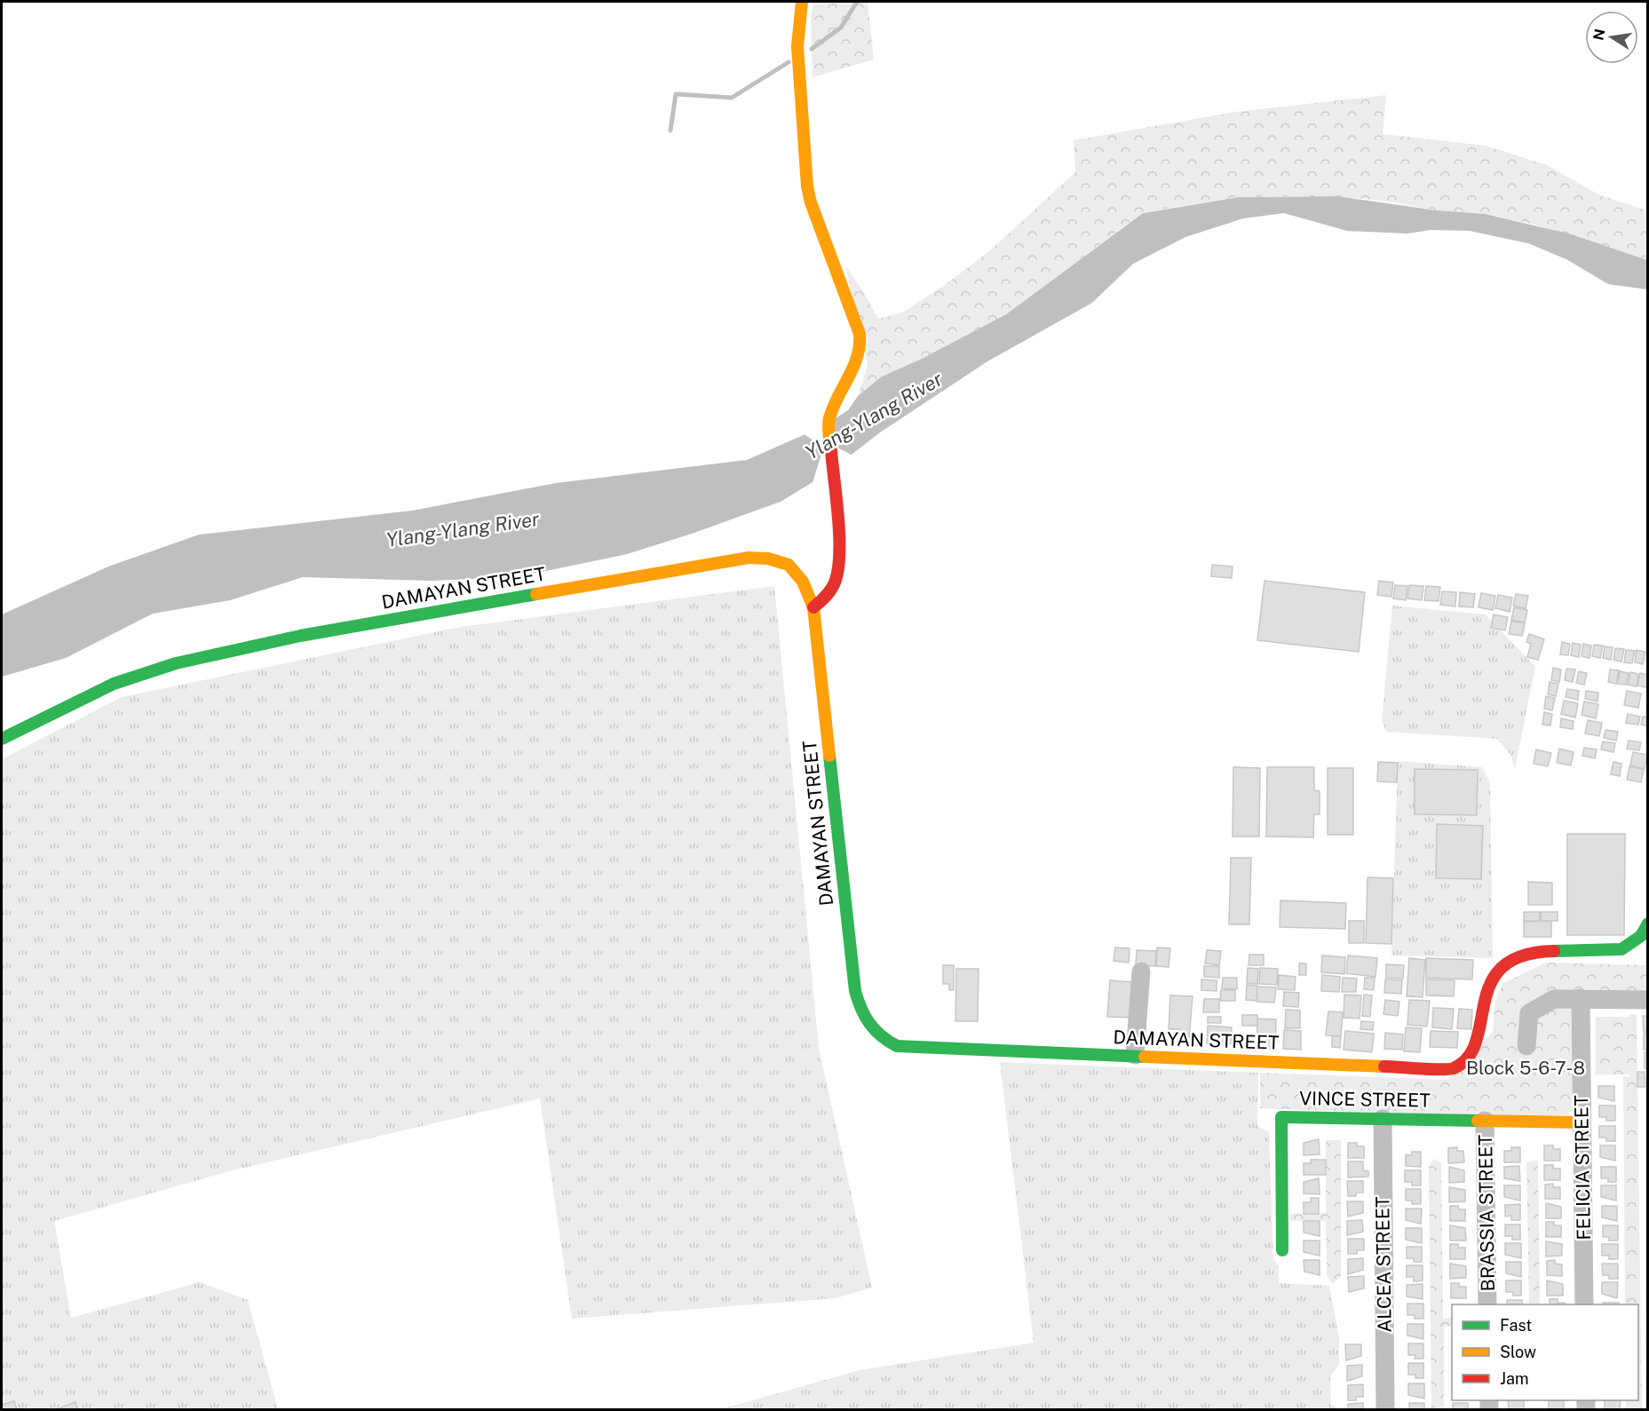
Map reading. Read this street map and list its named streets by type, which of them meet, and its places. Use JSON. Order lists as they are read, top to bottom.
{
  "streets": {
    "street": [
      "DAMAYAN STREET",
      "VINCE STREET",
      "FELICIA STREET",
      "BRASSIA STREET",
      "ALCEA STREET"
    ]
  },
  "crossings": [
    ["VINCE STREET", "FELICIA STREET"],
    ["VINCE STREET", "BRASSIA STREET"],
    ["VINCE STREET", "ALCEA STREET"]
  ],
  "water": ["Ylang-Ylang River"],
  "parks": ["Block 5-6-7-8"],
  "legend": ["Fast", "Slow", "Jam"],
  "north": "left"
}
